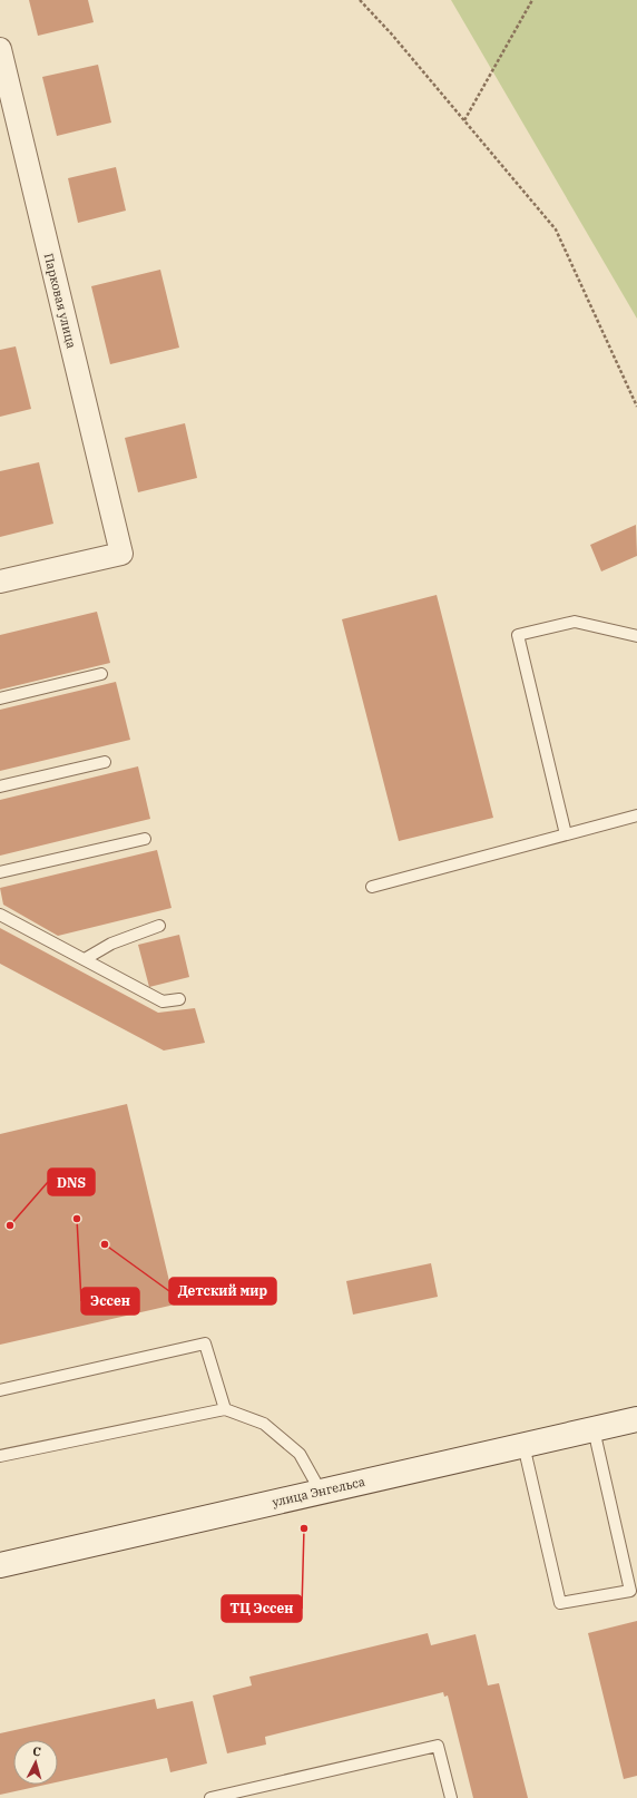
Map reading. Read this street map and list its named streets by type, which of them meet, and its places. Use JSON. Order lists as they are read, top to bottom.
{
  "streets": {
    "main road": ["улица Энгельса"],
    "street": ["Парковая улица"]
  },
  "places": [
    "Эссен",
    "DNS",
    "Детский мир",
    "ТЦ Эссен"
  ],
  "north": "top"
}
